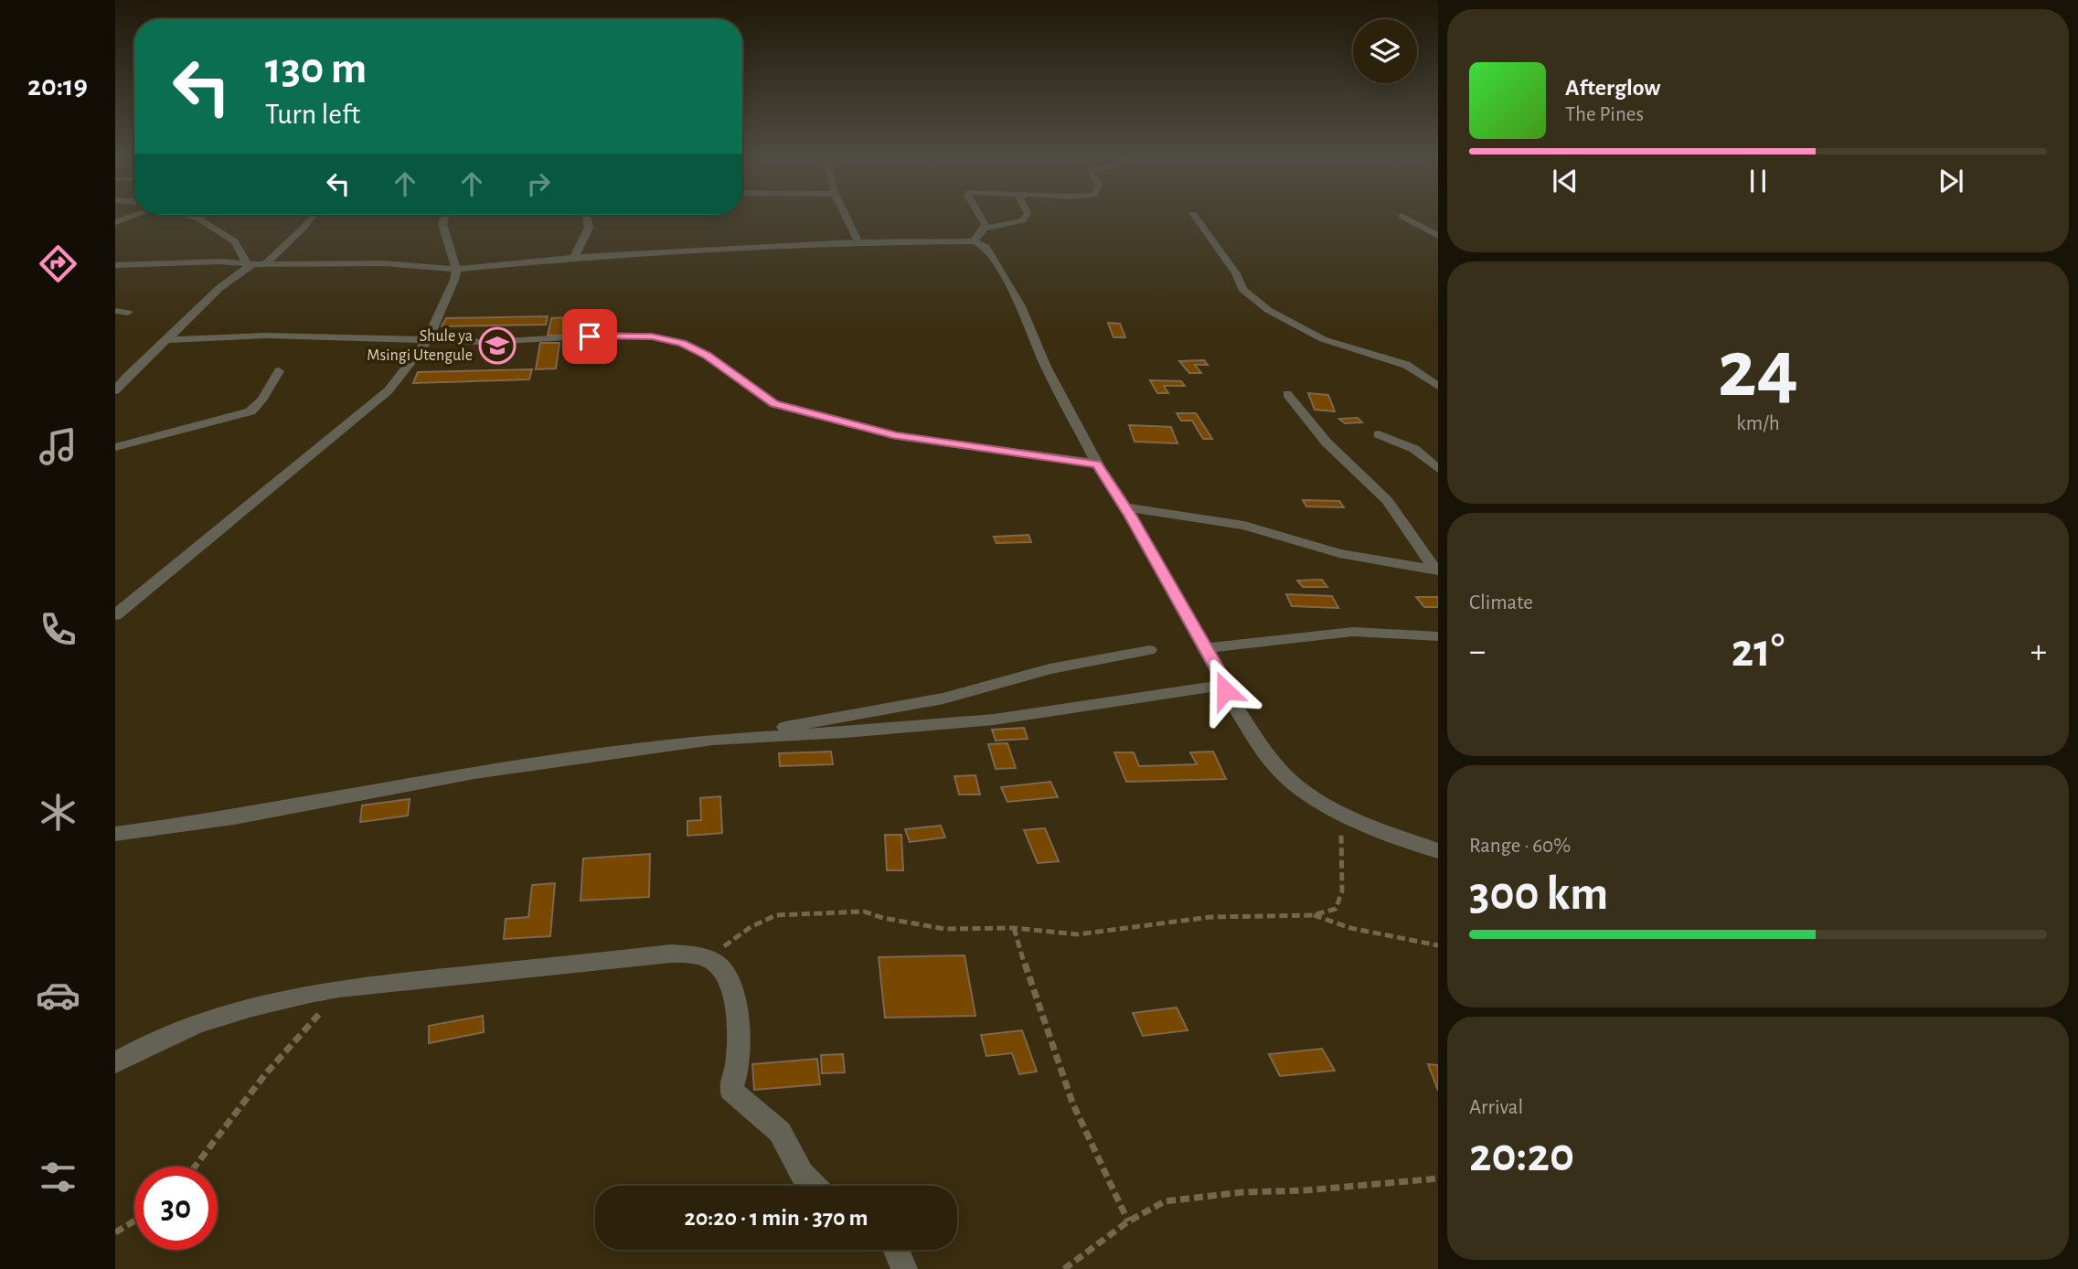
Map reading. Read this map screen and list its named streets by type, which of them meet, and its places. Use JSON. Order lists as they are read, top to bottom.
{
  "places": {
    "school or university": ["Shule ya Msingi Utengule"]
  },
  "page": {
    "tabs": "20:19",
    "turn": ["130 m", "Turn left"],
    "song": ["Afterglow", "The Pines"],
    "tile": [
      ["24", "km/h"],
      "Climate",
      ["Range · 60%", "300 km"],
      ["Arrival", "20:20"]
    ],
    "heat": ["−", "21°", "+"],
    "limit": "30",
    "trip": "20:20 · 1 min · 370 m"
  }
}
